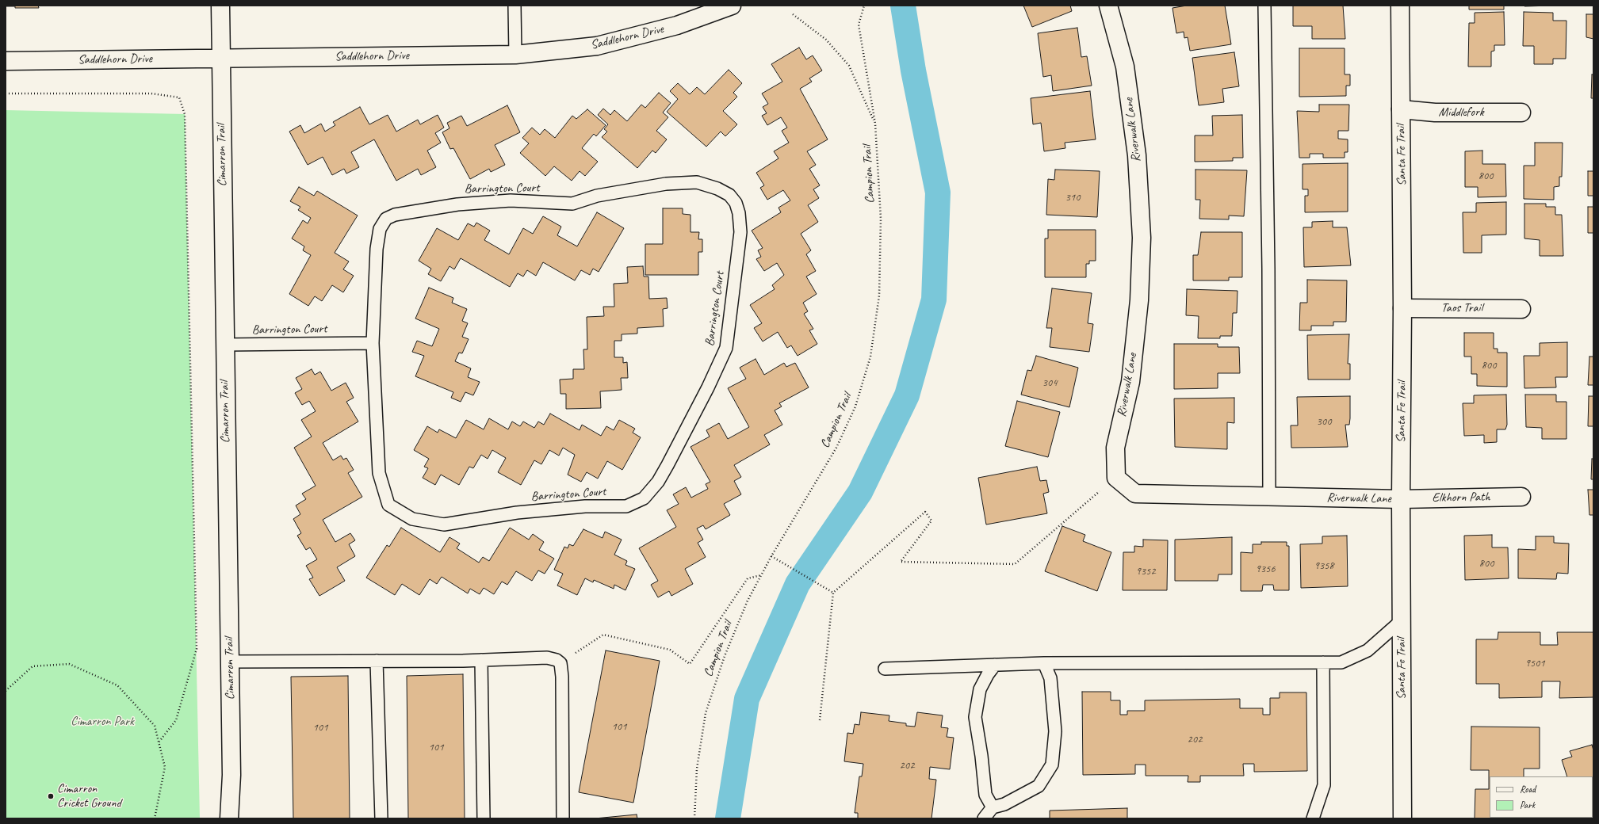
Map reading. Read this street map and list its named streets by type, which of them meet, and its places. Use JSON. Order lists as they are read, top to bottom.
{
  "streets": {
    "street": [
      "Saddlehorn Drive",
      "Middlefork",
      "Riverwalk Lane",
      "Cimarron Trail",
      "Santa Fe Trail",
      "Taos Trail",
      "Elkhorn Path"
    ],
    "lane": ["Barrington Court"],
    "path": ["Campion Trail"]
  },
  "crossings": [
    ["Saddlehorn Drive", "Cimarron Trail"],
    ["Middlefork", "Santa Fe Trail"],
    ["Riverwalk Lane", "Santa Fe Trail"],
    ["Riverwalk Lane", "Elkhorn Path"],
    ["Cimarron Trail", "Barrington Court"],
    ["Santa Fe Trail", "Taos Trail"],
    ["Santa Fe Trail", "Elkhorn Path"]
  ],
  "parks": ["Cimarron Park"],
  "places": ["Cimarron Cricket Ground"],
  "house_numbers": [
    "800",
    "310",
    "800",
    "304",
    "300",
    "800",
    "9358",
    "9356",
    "9352",
    "9501",
    "101",
    "101",
    "202",
    "101",
    "202"
  ],
  "legend": ["Road", "Park"]
}
